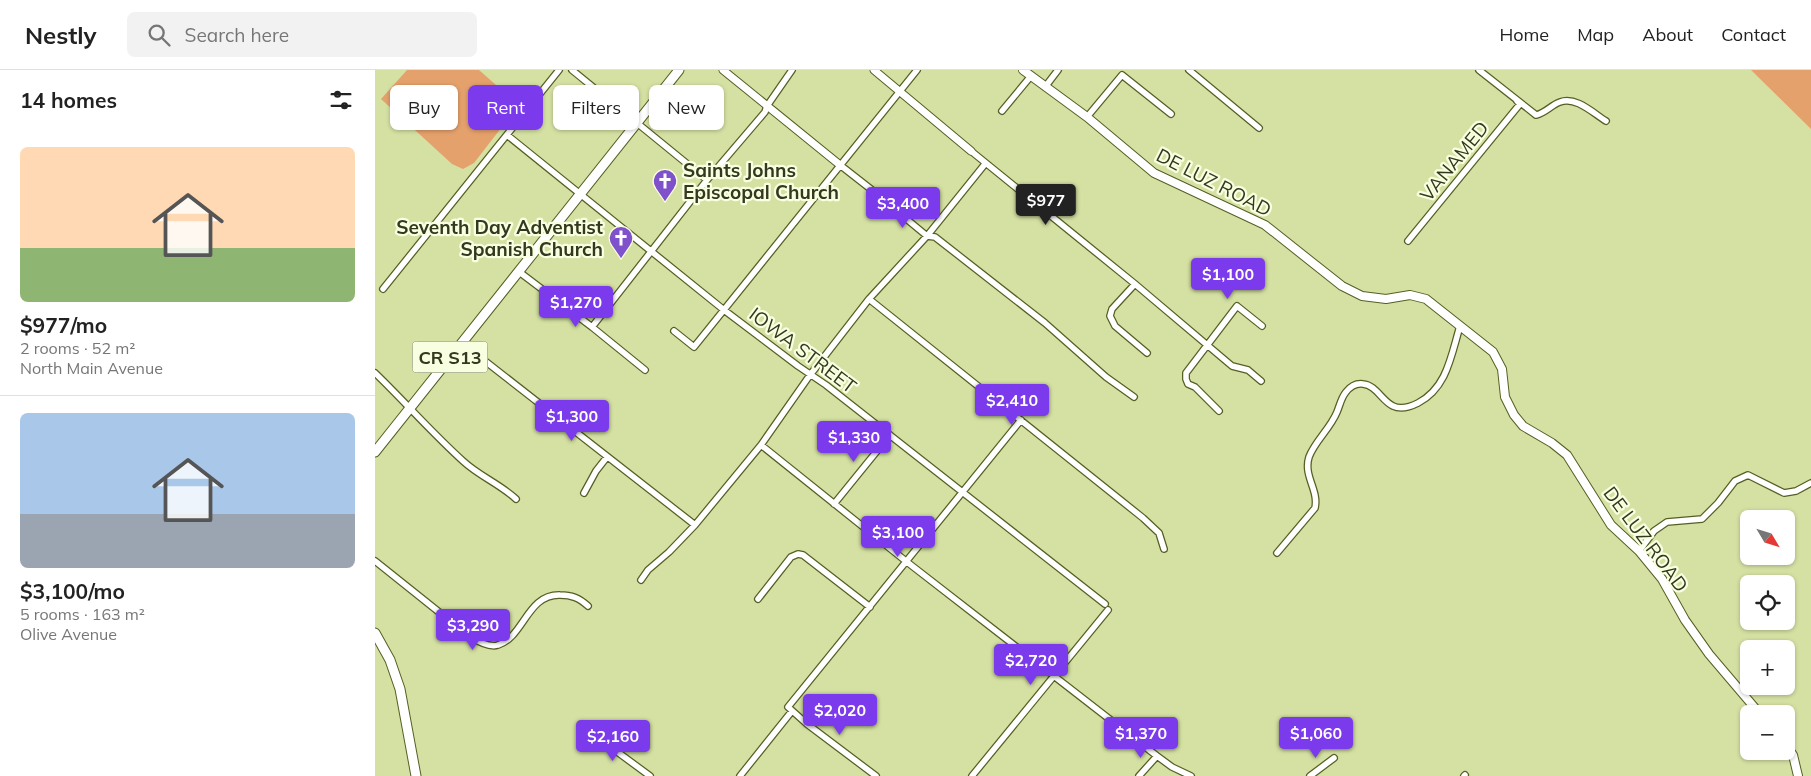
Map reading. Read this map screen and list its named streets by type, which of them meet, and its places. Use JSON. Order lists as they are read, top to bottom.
{
  "streets": {
    "main road": ["DE LUZ ROAD", "CR S13"],
    "street": ["VANAMED", "IOWA STREET"]
  },
  "crossings": [
    ["IOWA STREET", "CR S13"]
  ],
  "places": {
    "church": ["Saints Johns Episcopal Church", "Seventh Day Adventist Spanish Church"]
  },
  "north": "bottom right",
  "page": {
    "header": "Nestly",
    "search": "Search here",
    "nav": [
      "Home",
      "Map",
      "About",
      "Contact"
    ],
    "heading": "14 homes",
    "chip": [
      "Buy",
      "Rent",
      "Filters",
      "New"
    ],
    "list": [
      {
        "name": "$977/mo",
        "note": "2 rooms · 52 m² · North Main Avenue"
      },
      {
        "name": "$3,100/mo",
        "note": "5 rooms · 163 m² · Olive Avenue"
      }
    ],
    "price": [
      "$977",
      "$3,400",
      "$1,100",
      "$1,270",
      "$2,410",
      "$1,300",
      "$1,330",
      "$3,100",
      "$3,290",
      "$2,720",
      "$2,020",
      "$1,370",
      "$1,060",
      "$2,160"
    ],
    "map_buttons": ["+", "−"]
  }
}
